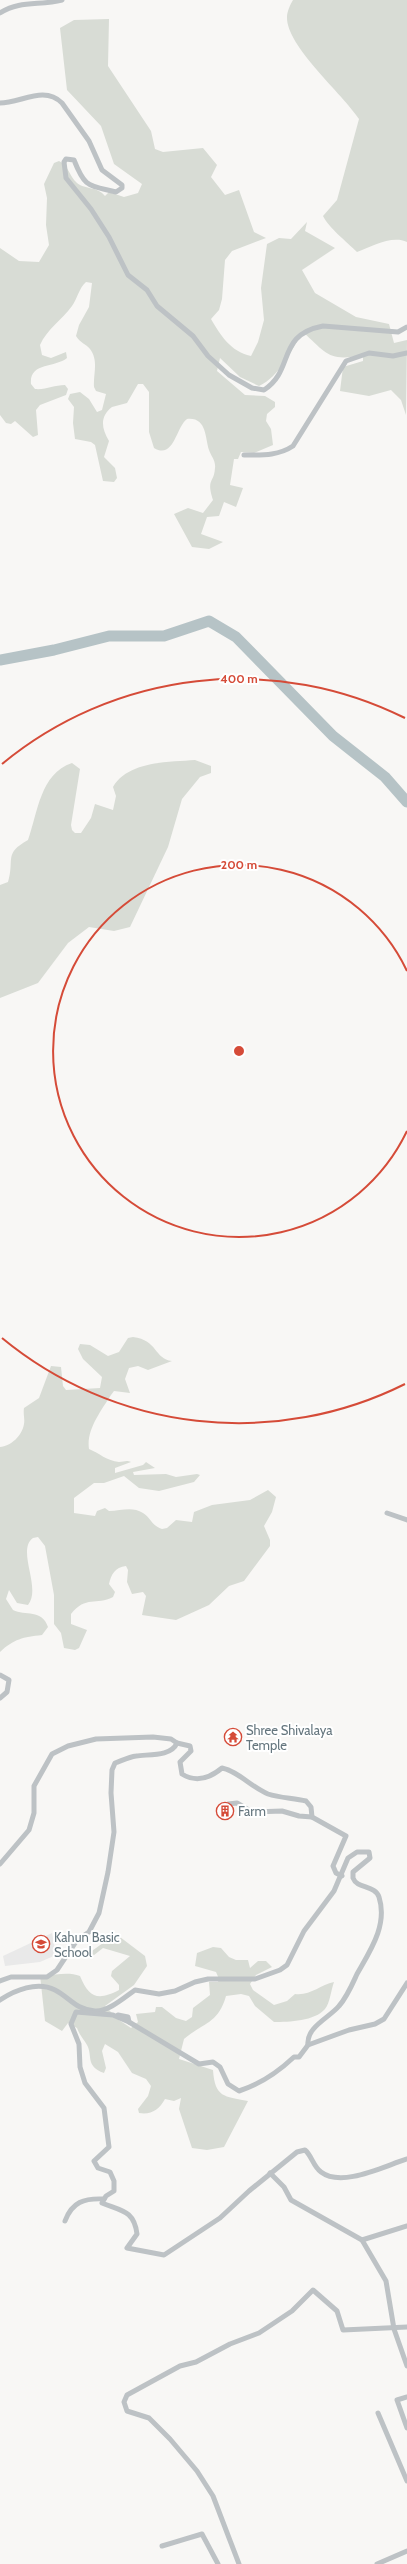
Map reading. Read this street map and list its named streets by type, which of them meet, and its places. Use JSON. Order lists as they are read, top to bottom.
{
  "places": {
    "temple": ["Shree Shivalaya Temple"],
    "building": ["Farm"],
    "school or university": ["Kahun Basic School"]
  },
  "rings": ["400 m", "200 m"]
}
